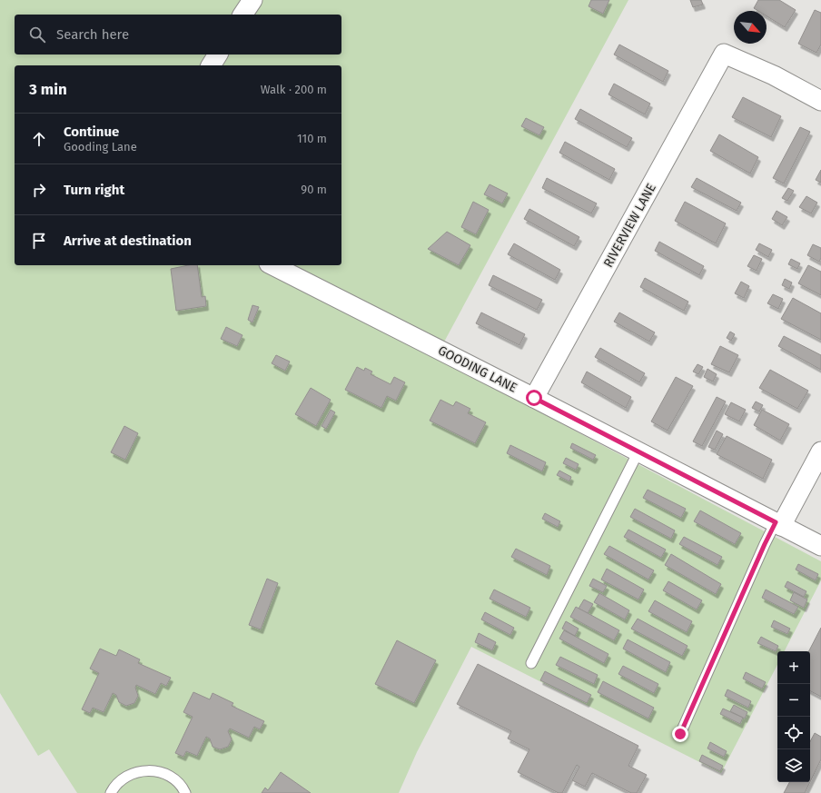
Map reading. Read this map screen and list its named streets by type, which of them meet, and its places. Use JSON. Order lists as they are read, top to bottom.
{
  "streets": {
    "street": ["RIVERVIEW LANE", "GOODING LANE"]
  },
  "crossings": [
    ["RIVERVIEW LANE", "GOODING LANE"]
  ],
  "north": "bottom right",
  "page": {
    "search": "Search here",
    "heading": ["3 min", "Walk · 200 m"],
    "list": [
      ["Continue", "Gooding Lane", "110 m"],
      ["Turn right", "90 m"],
      "Arrive at destination"
    ],
    "map_buttons": ["+", "−"]
  }
}
